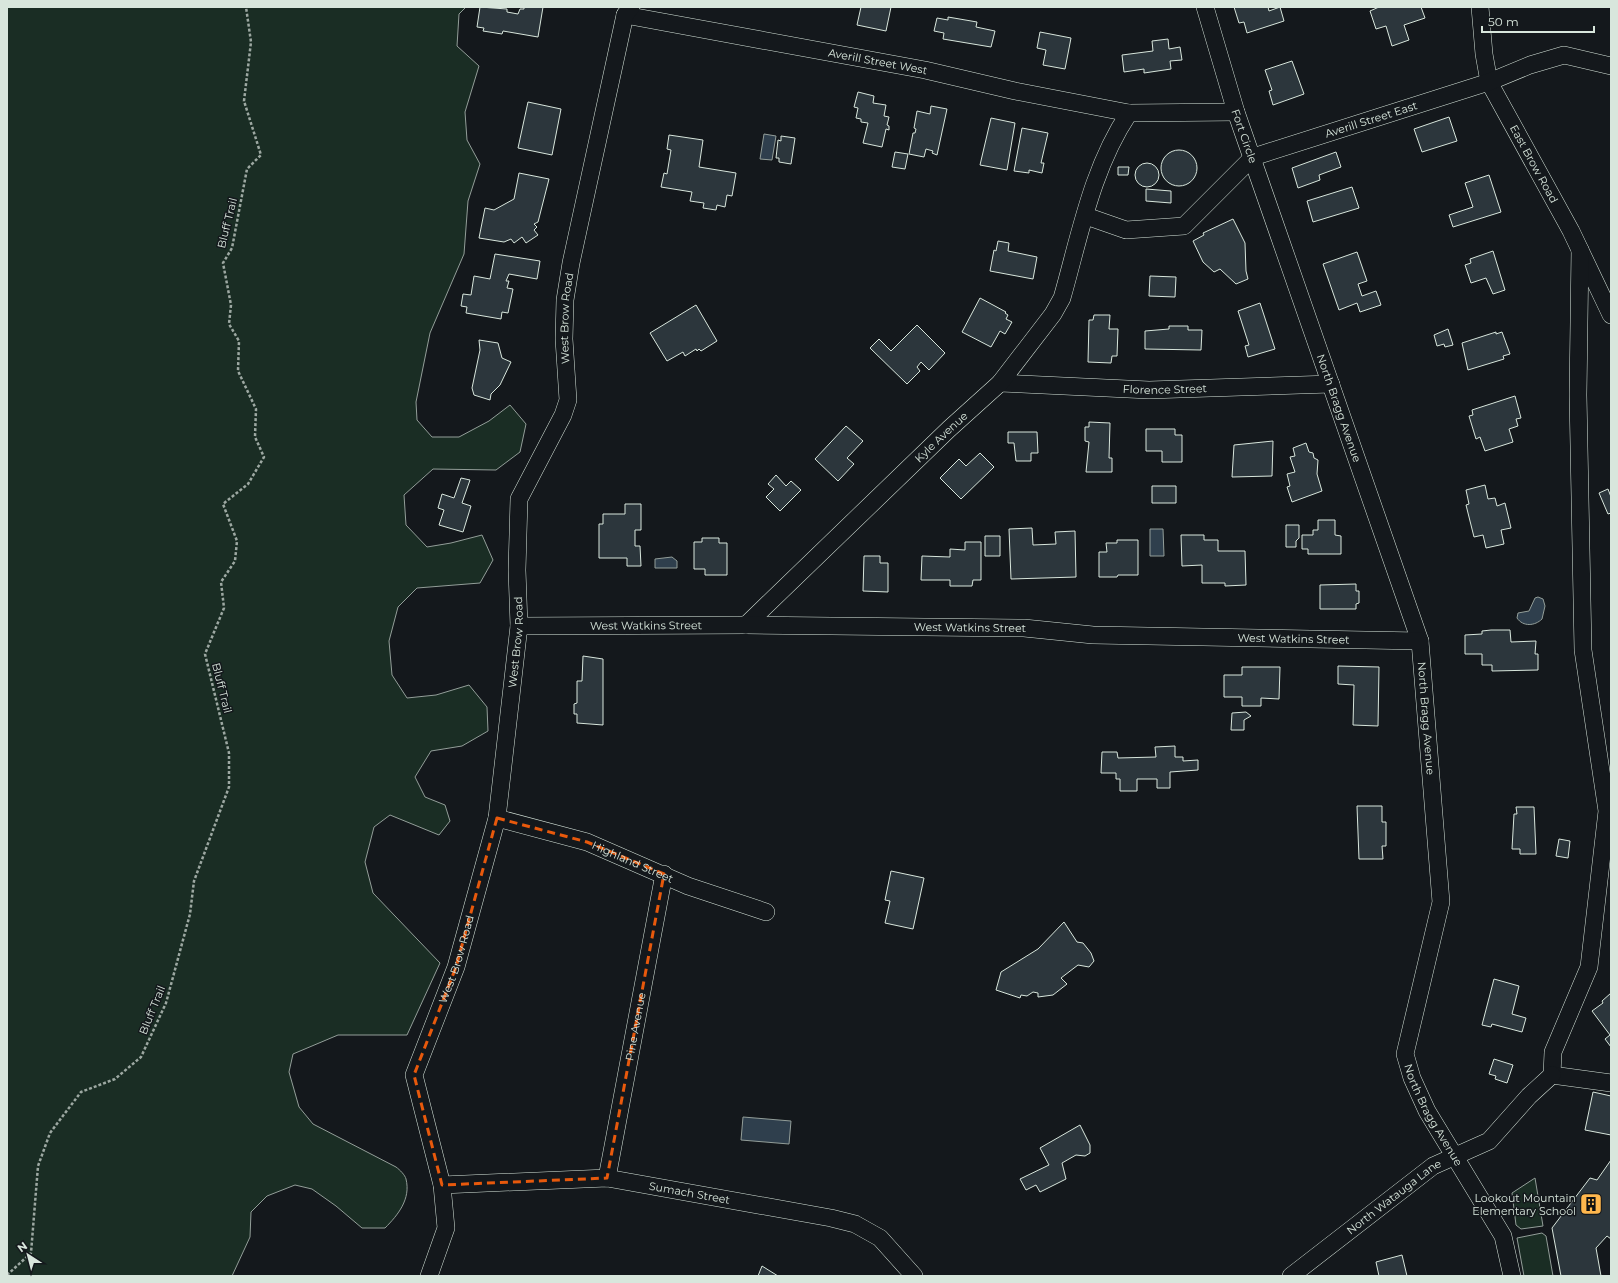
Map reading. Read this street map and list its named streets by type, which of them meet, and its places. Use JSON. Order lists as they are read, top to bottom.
{
  "streets": {
    "street": [
      "Averill Street West",
      "Averill Street East",
      "Fort Circle",
      "East Brow Road",
      "West Brow Road",
      "Florence Street",
      "North Bragg Avenue",
      "Kyle Avenue",
      "West Watkins Street",
      "Highland Street",
      "Pine Avenue",
      "Sumach Street",
      "North Watauga Lane"
    ],
    "path": ["Bluff Trail"]
  },
  "crossings": [
    ["Averill Street West", "Fort Circle"],
    ["Averill Street West", "West Brow Road"],
    ["Averill Street East", "Fort Circle"],
    ["Averill Street East", "East Brow Road"],
    ["Averill Street East", "North Bragg Avenue"],
    ["Fort Circle", "North Bragg Avenue"],
    ["Fort Circle", "Kyle Avenue"],
    ["West Brow Road", "West Watkins Street"],
    ["West Brow Road", "Highland Street"],
    ["West Brow Road", "Sumach Street"],
    ["Florence Street", "North Bragg Avenue"],
    ["Florence Street", "Kyle Avenue"],
    ["North Bragg Avenue", "West Watkins Street"],
    ["North Bragg Avenue", "North Watauga Lane"],
    ["Kyle Avenue", "West Watkins Street"],
    ["Highland Street", "Pine Avenue"],
    ["Pine Avenue", "Sumach Street"]
  ],
  "places": {
    "building": ["Lookout Mountain Elementary School"]
  },
  "scale_bar": "50 m",
  "north": "top left"
}
